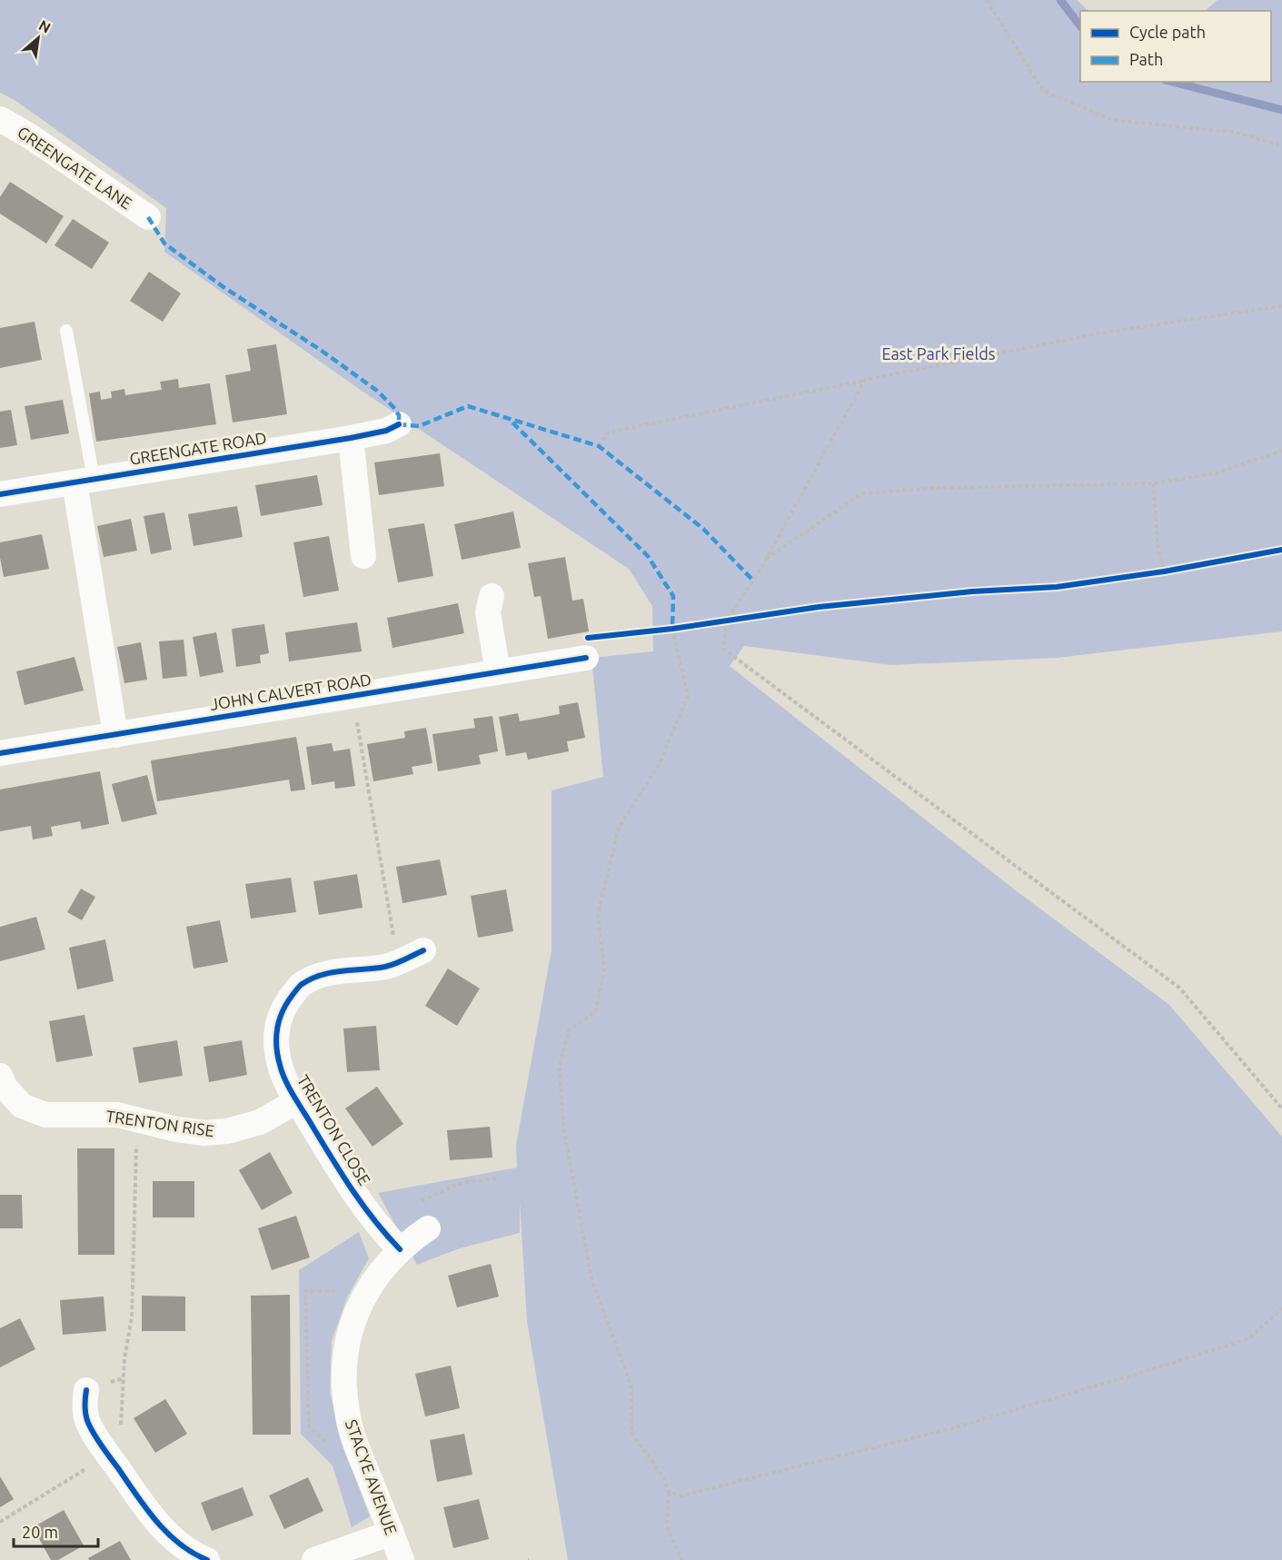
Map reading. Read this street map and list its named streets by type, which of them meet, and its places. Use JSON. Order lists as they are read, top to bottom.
{
  "streets": {
    "street": [
      "GREENGATE LANE",
      "GREENGATE ROAD",
      "JOHN CALVERT ROAD",
      "TRENTON RISE",
      "TRENTON CLOSE",
      "STACYE AVENUE"
    ]
  },
  "crossings": [
    ["TRENTON RISE", "TRENTON CLOSE"],
    ["TRENTON CLOSE", "STACYE AVENUE"]
  ],
  "parks": ["East Park Fields"],
  "legend": ["Cycle path", "Path"],
  "scale_bar": "20 m",
  "north": "top right"
}
